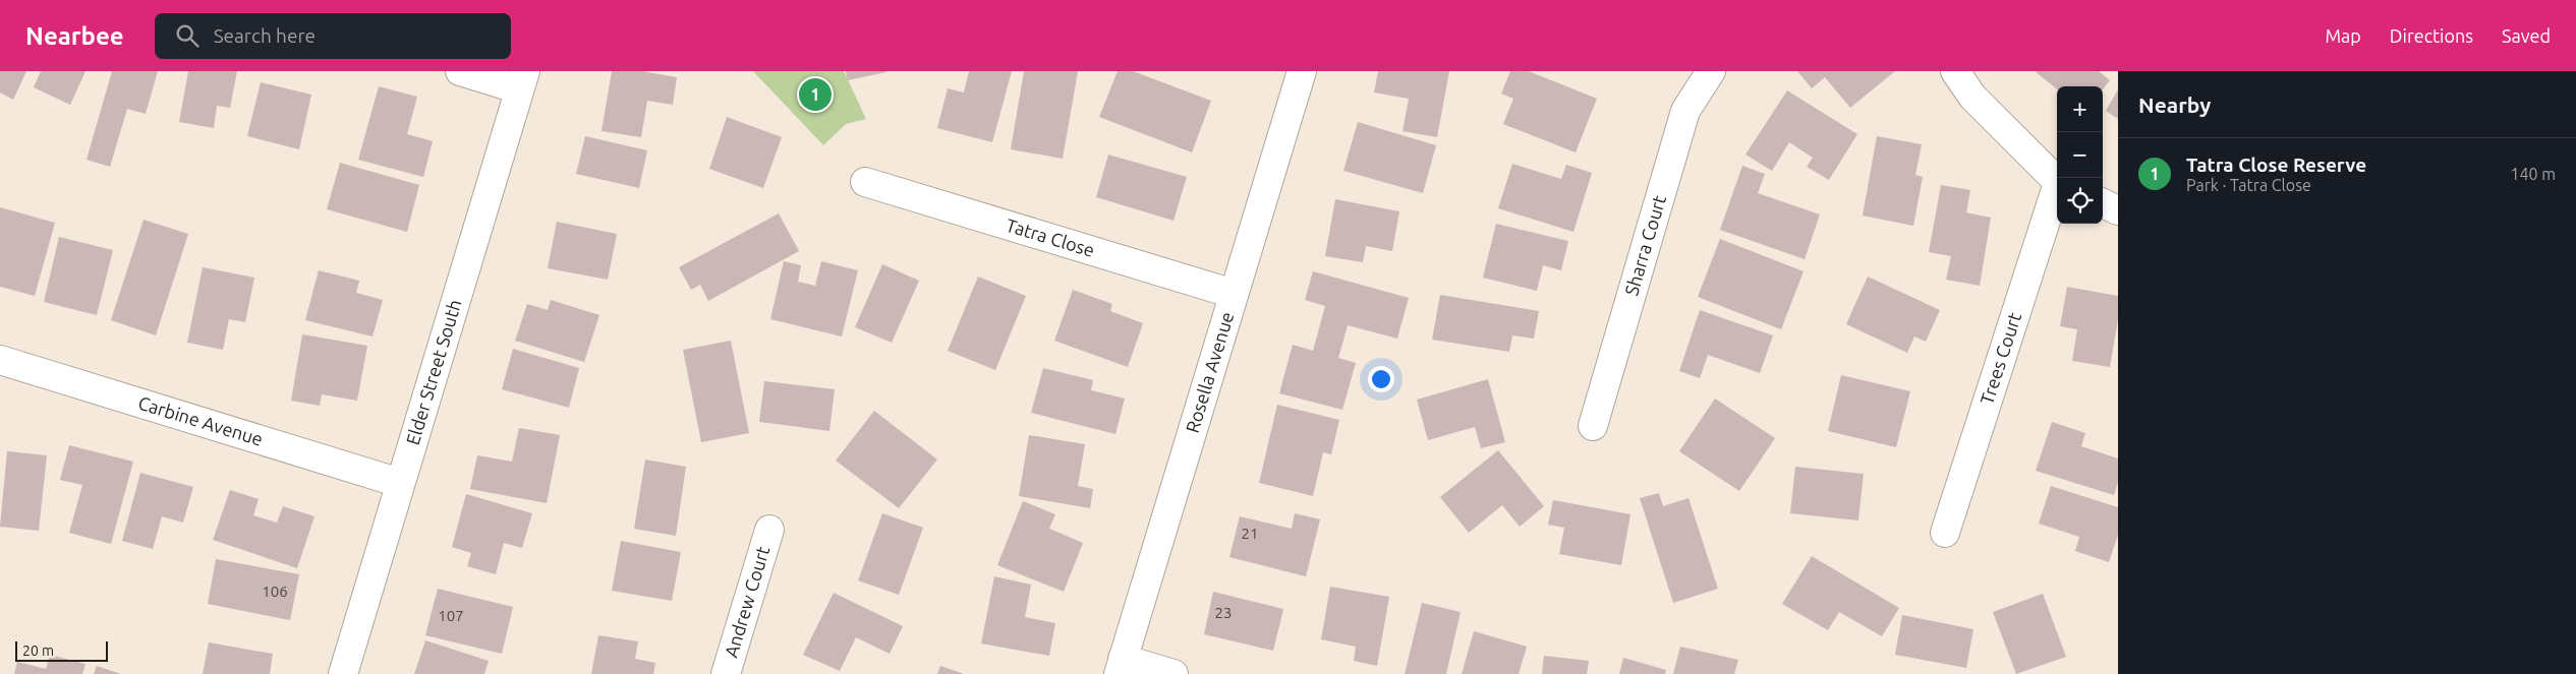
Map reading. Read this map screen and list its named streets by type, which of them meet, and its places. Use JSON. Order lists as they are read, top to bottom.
{
  "streets": {
    "street": [
      "Tatra Close",
      "Sharra Court",
      "Trees Court",
      "Elder Street South",
      "Rosella Avenue",
      "Carbine Avenue",
      "Andrew Court"
    ]
  },
  "crossings": [
    ["Tatra Close", "Rosella Avenue"],
    ["Elder Street South", "Carbine Avenue"]
  ],
  "house_numbers": [
    "21",
    "106",
    "23",
    "107"
  ],
  "scale_bar": "20 m",
  "page": {
    "header": "Nearbee",
    "search": "Search here",
    "nav": ["Map", "Directions", "Saved"],
    "heading": "Nearby",
    "pins": "1",
    "map_buttons": ["+", "−"],
    "list": [
      {
        "mark": "1",
        "name": "Tatra Close Reserve",
        "note": "Park · Tatra Close",
        "value": "140 m"
      }
    ],
    "scale": "20 m"
  }
}
